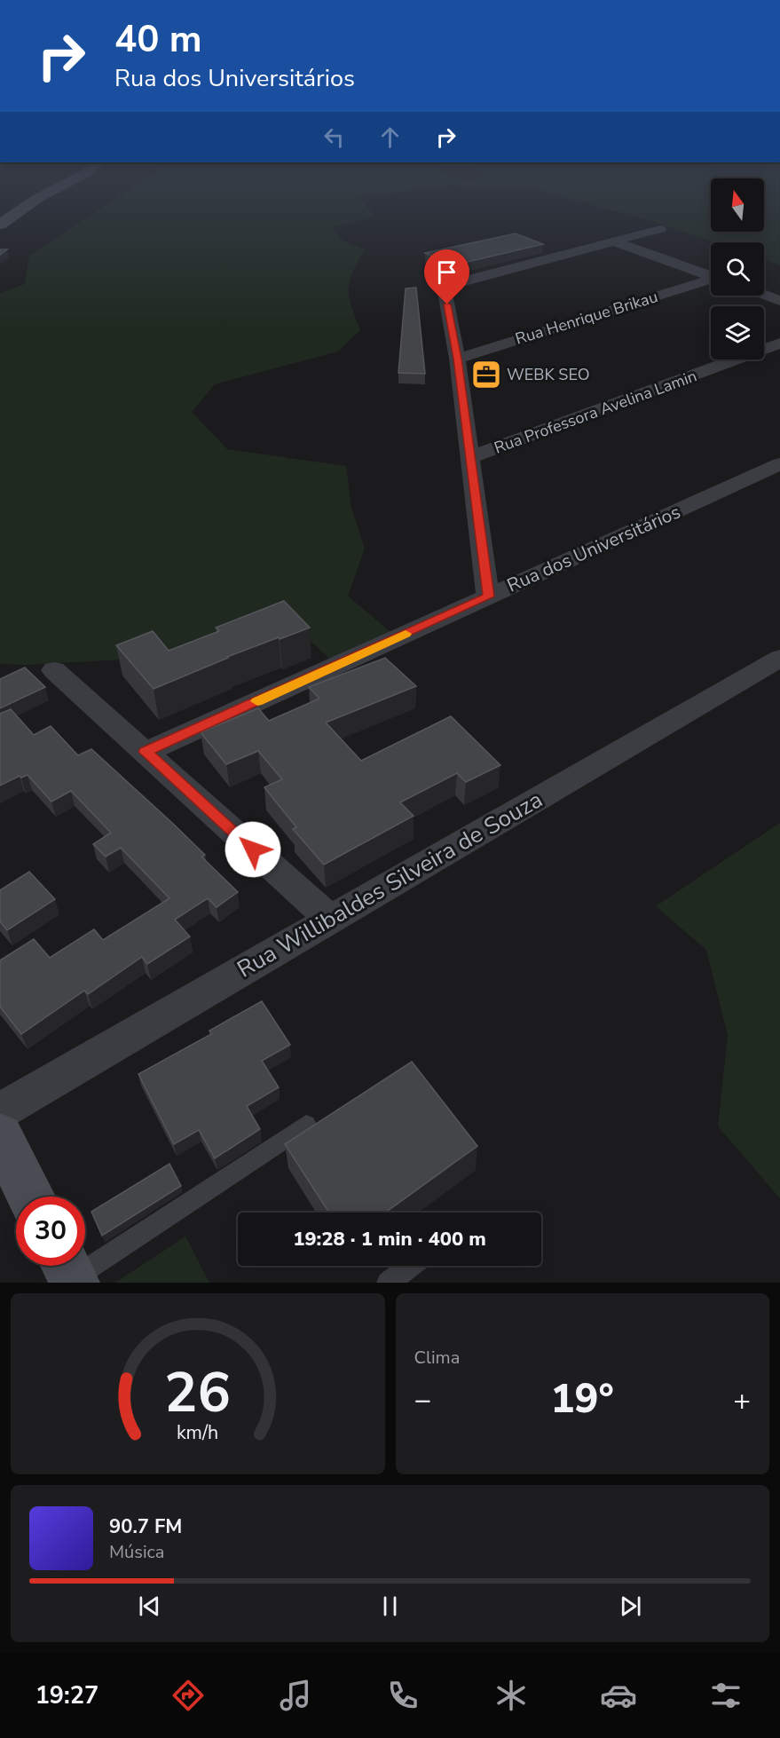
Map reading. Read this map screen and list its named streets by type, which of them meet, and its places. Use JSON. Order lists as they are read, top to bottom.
{
  "streets": {
    "street": [
      "Rua Henrique Brikau",
      "Rua Professora Avelina Lamin",
      "Rua dos Universitários",
      "Rua Willibaldes Silveira de Souza"
    ]
  },
  "places": {
    "office": ["WEBK SEO"]
  },
  "north": "top",
  "page": {
    "turn": ["40 m", "Rua dos Universitários"],
    "limit": "30",
    "trip": "19:28 · 1 min · 400 m",
    "tile": "Clima",
    "heat": ["−", "19°", "+"],
    "song": ["90.7 FM", "Música"],
    "tabs": "19:27",
    "gauge": ["26", "km/h"]
  }
}
